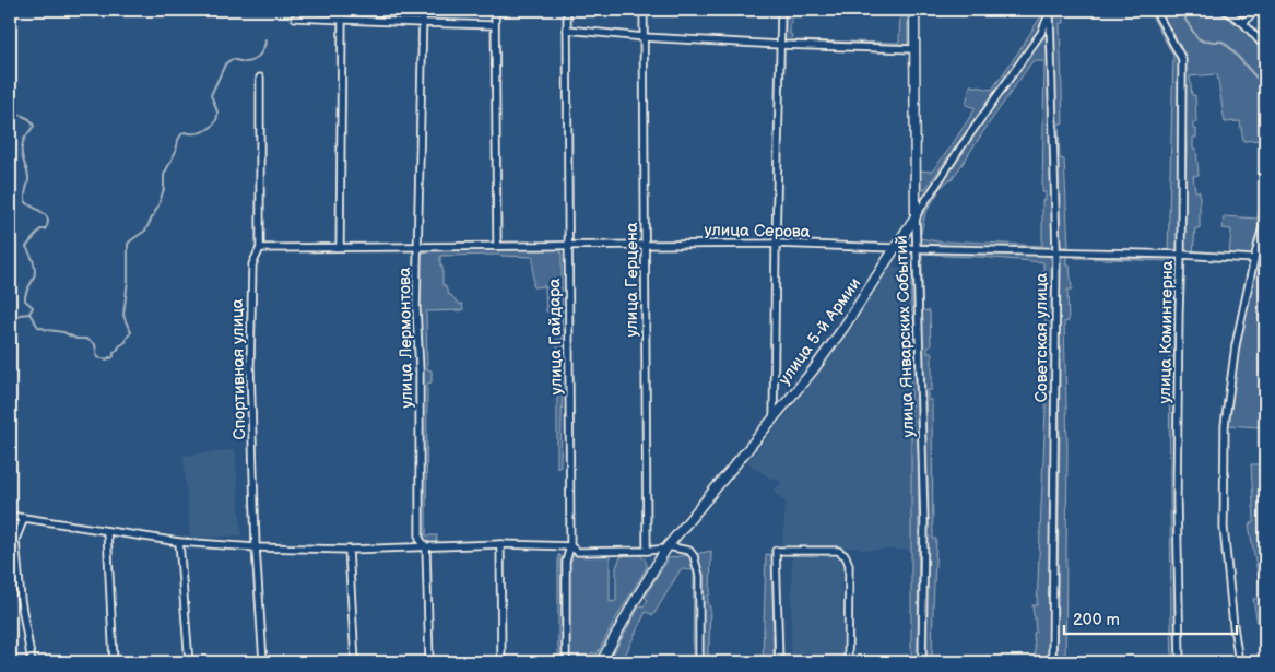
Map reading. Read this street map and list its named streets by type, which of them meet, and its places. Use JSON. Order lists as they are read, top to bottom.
{
  "streets": {
    "street": [
      "улица Серова",
      "улица Герцена",
      "улица 5-й Армии",
      "улица Коминтерна",
      "улица Гайдара",
      "улица Январских Событий",
      "улица Лермонтова",
      "Советская улица",
      "Спортивная улица"
    ]
  },
  "crossings": [
    ["улица Серова", "улица Герцена"],
    ["улица Серова", "улица 5-й Армии"],
    ["улица Серова", "улица Коминтерна"],
    ["улица Серова", "улица Гайдара"],
    ["улица Серова", "улица Январских Событий"],
    ["улица Серова", "улица Лермонтова"],
    ["улица Серова", "Советская улица"],
    ["улица Серова", "Спортивная улица"],
    ["улица 5-й Армии", "улица Январских Событий"],
    ["улица 5-й Армии", "Советская улица"]
  ],
  "scale_bar": "200 m"
}
